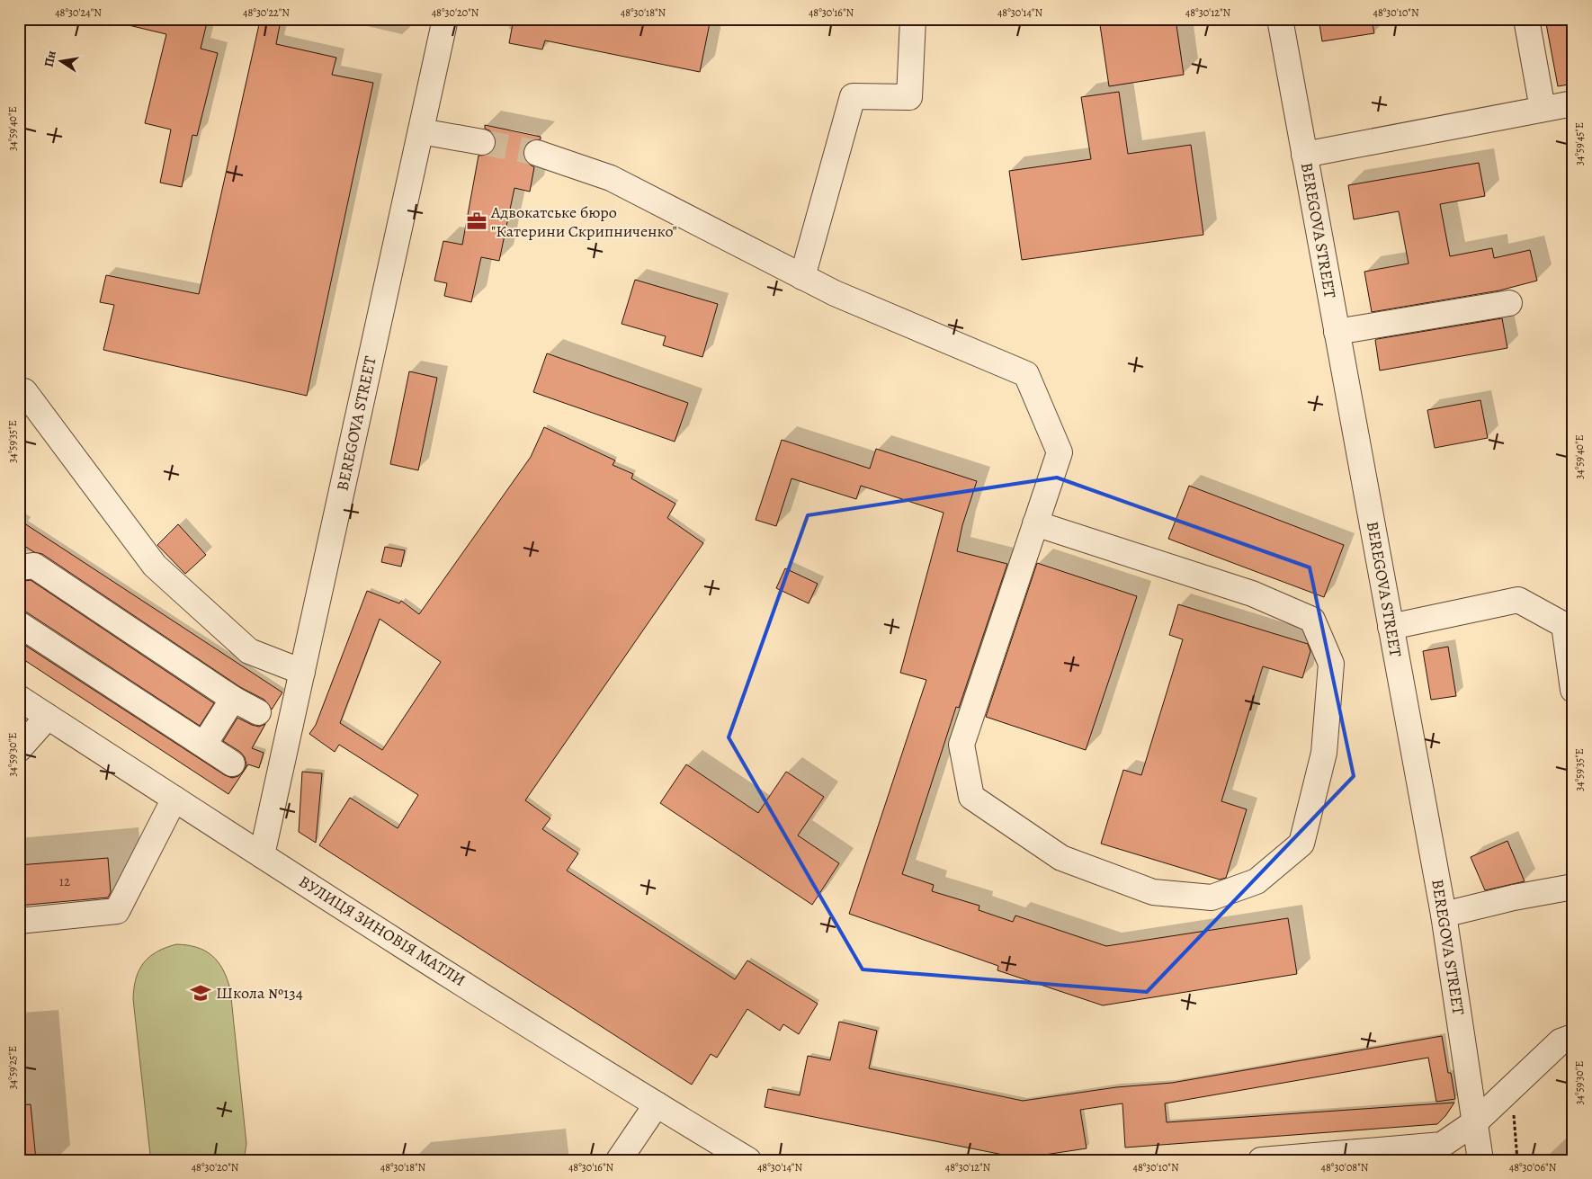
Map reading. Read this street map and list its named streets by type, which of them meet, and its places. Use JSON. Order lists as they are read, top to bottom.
{
  "streets": {
    "street": ["BEREGOVA STREET", "ВУЛИЦЯ ЗИНОВІЯ МАТЛИ"]
  },
  "crossings": [
    ["BEREGOVA STREET", "ВУЛИЦЯ ЗИНОВІЯ МАТЛИ"]
  ],
  "places": {
    "office": ["Адвокатське бюро \"Катерини Скрипниченко\""],
    "school or university": ["Школа №134"]
  },
  "house_numbers": ["12"],
  "north": "left",
  "coordinates": [
    "48°30'24\"N",
    "48°30'22\"N",
    "48°30'20\"N",
    "48°30'18\"N",
    "48°30'16\"N",
    "48°30'14\"N",
    "48°30'12\"N",
    "48°30'10\"N",
    "34°59'40\"E",
    "34°59'45\"E",
    "34°59'35\"E",
    "34°59'30\"E",
    "34°59'25\"E",
    "48°30'08\"N",
    "48°30'06\"N"
  ]
}
